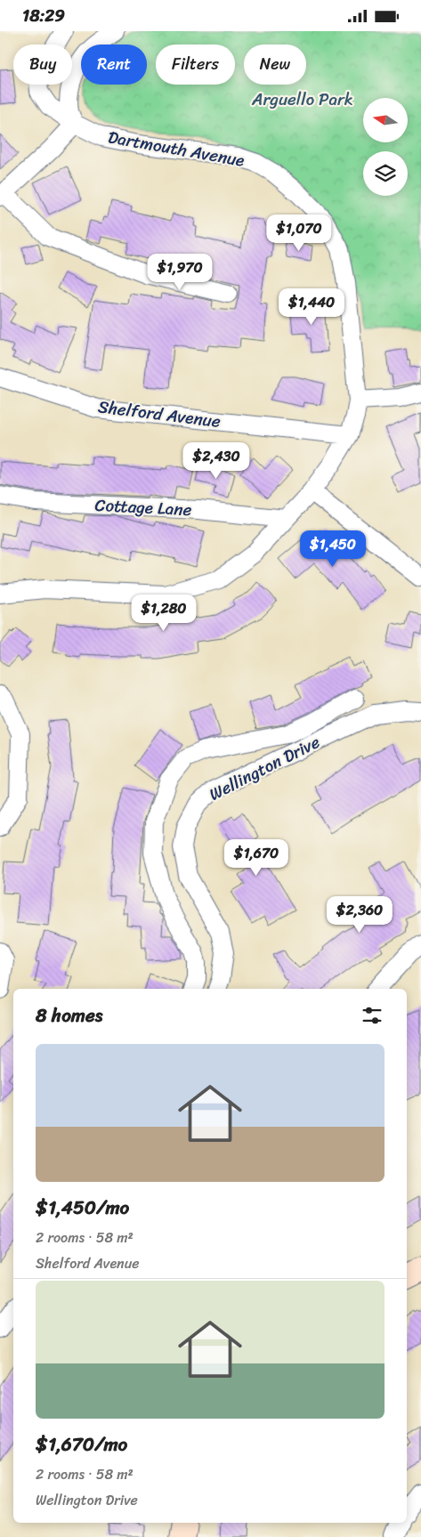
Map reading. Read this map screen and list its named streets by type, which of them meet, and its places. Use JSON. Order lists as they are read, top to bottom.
{
  "streets": {
    "street": [
      "Dartmouth Avenue",
      "Shelford Avenue",
      "Cottage Lane",
      "Wellington Drive"
    ]
  },
  "crossings": [
    ["Dartmouth Avenue", "Shelford Avenue"],
    ["Dartmouth Avenue", "Cottage Lane"]
  ],
  "parks": ["Arguello Park"],
  "north": "left",
  "page": {
    "status": "18:29",
    "chip": [
      "Buy",
      "Rent",
      "Filters",
      "New"
    ],
    "price": [
      "$1,070",
      "$1,970",
      "$1,440",
      "$2,430",
      "$1,450",
      "$1,280",
      "$1,670",
      "$2,360"
    ],
    "heading": "8 homes",
    "list": [
      {
        "name": "$1,450/mo",
        "note": "2 rooms · 58 m² · Shelford Avenue"
      },
      {
        "name": "$1,670/mo",
        "note": "2 rooms · 58 m² · Wellington Drive"
      }
    ]
  }
}
